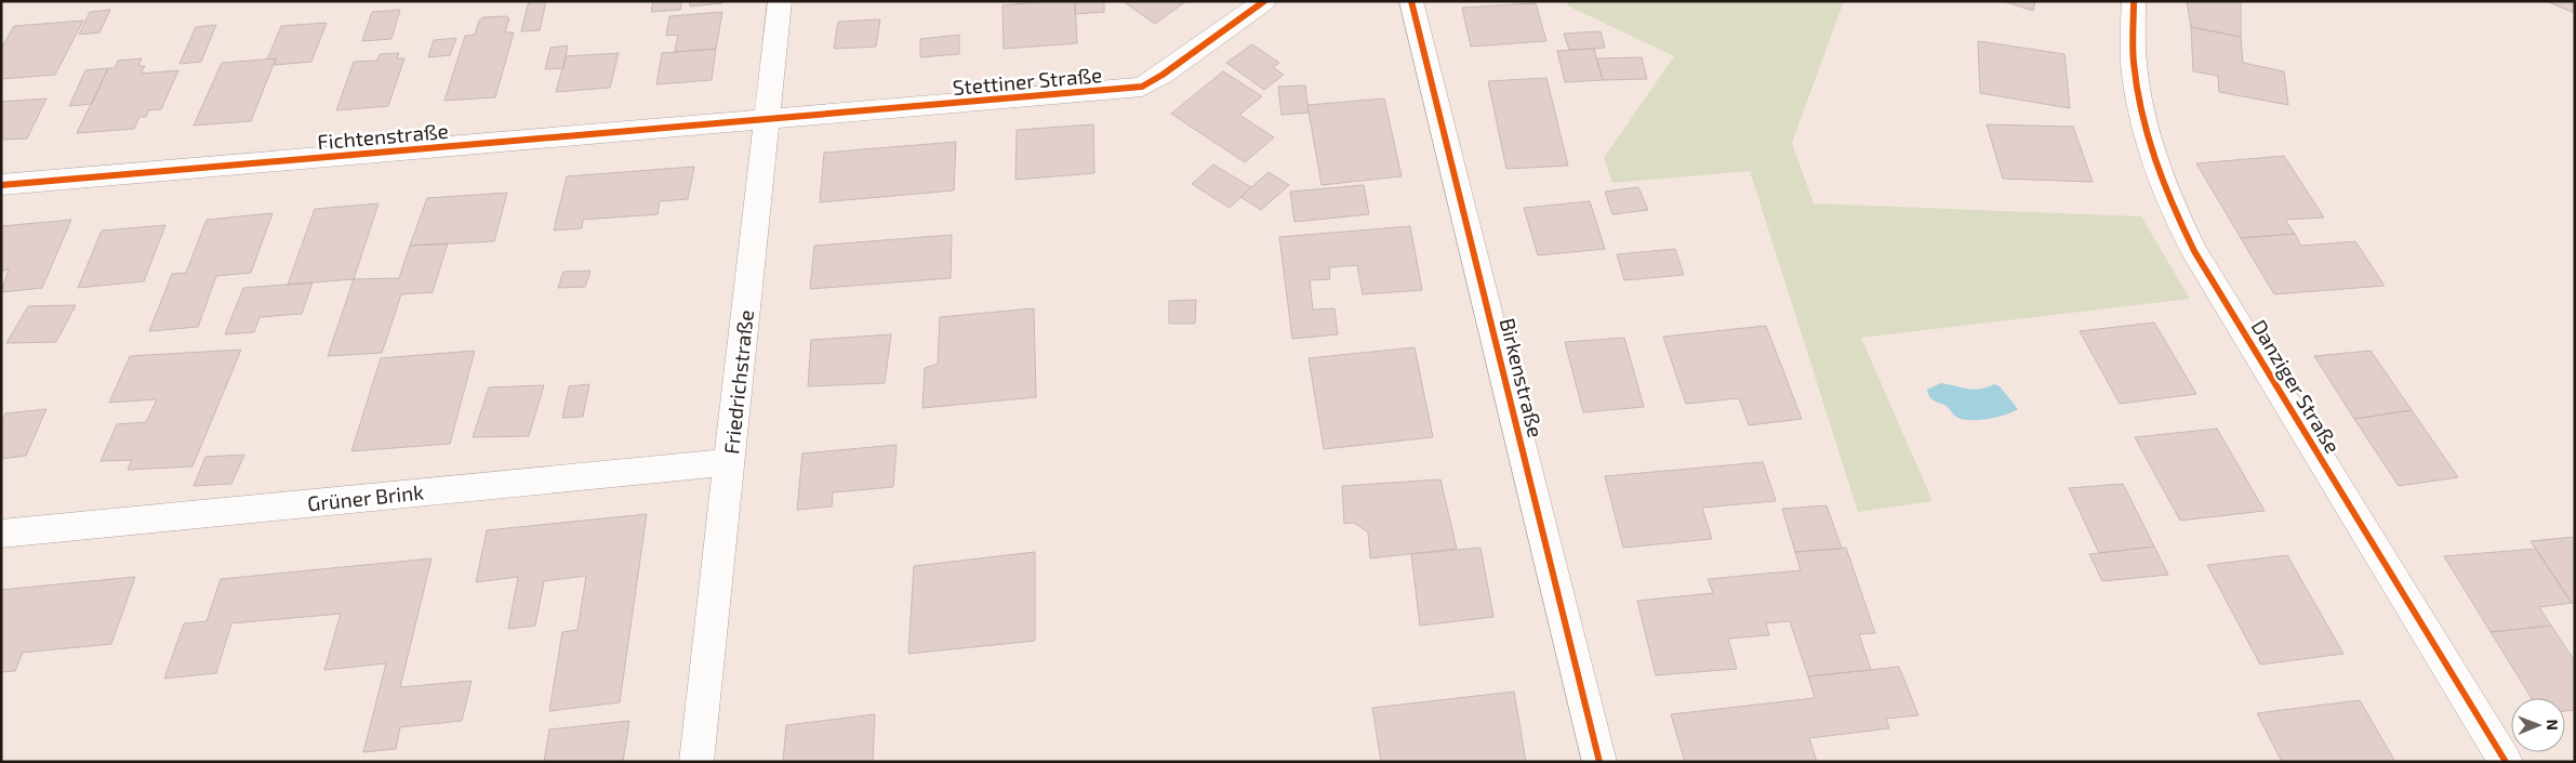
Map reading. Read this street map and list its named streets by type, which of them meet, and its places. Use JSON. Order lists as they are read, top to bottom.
{
  "streets": {
    "street": [
      "Stettiner Straße",
      "Fichtenstraße",
      "Birkenstraße",
      "Friedrichstraße",
      "Danziger Straße",
      "Grüner Brink"
    ]
  },
  "crossings": [
    ["Stettiner Straße", "Fichtenstraße"],
    ["Stettiner Straße", "Friedrichstraße"],
    ["Fichtenstraße", "Friedrichstraße"],
    ["Friedrichstraße", "Grüner Brink"]
  ],
  "north": "right"
}
